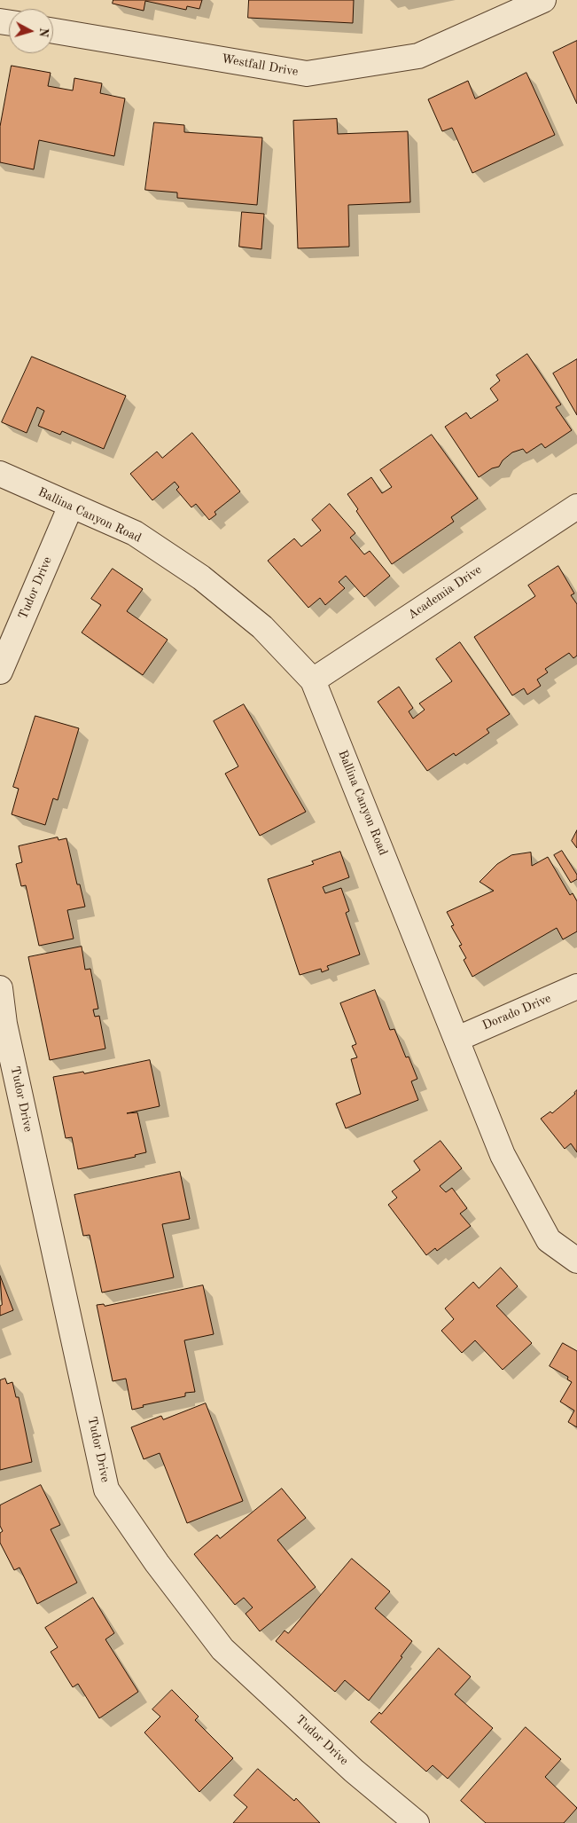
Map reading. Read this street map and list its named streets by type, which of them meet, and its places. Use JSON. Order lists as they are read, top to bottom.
{
  "streets": {
    "street": [
      "Westfall Drive",
      "Ballina Canyon Road",
      "Tudor Drive",
      "Academia Drive",
      "Dorado Drive"
    ]
  },
  "crossings": [
    ["Ballina Canyon Road", "Tudor Drive"],
    ["Ballina Canyon Road", "Academia Drive"],
    ["Ballina Canyon Road", "Dorado Drive"]
  ],
  "north": "right"
}
